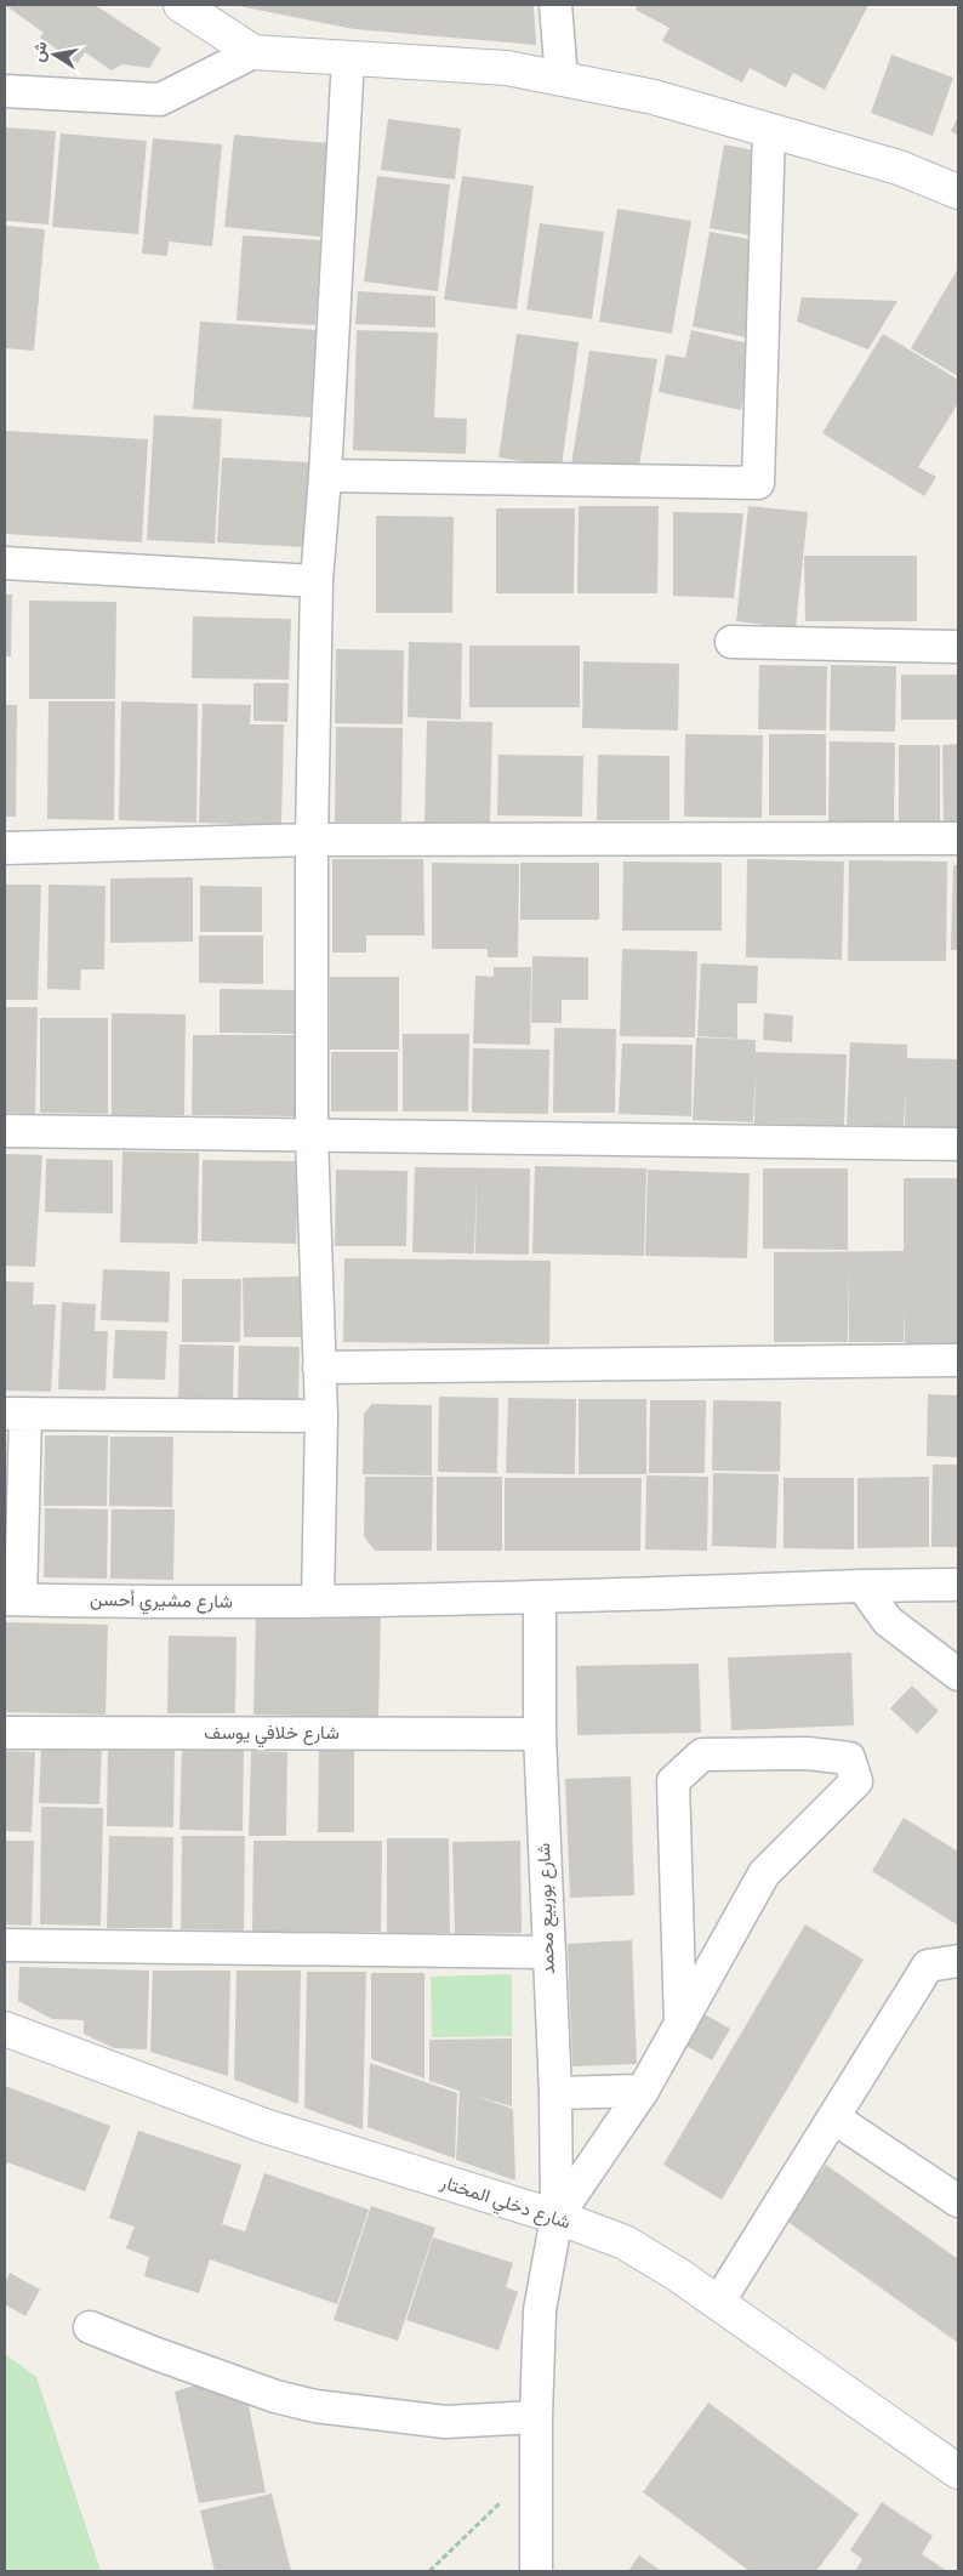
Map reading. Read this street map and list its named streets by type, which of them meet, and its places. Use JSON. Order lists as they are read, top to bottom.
{
  "streets": {
    "main road": ["شارع دخلي المختار"],
    "street": ["شارع مشيري أحسن", "شارع خلافي يوسف", "شارع بوربيع محمد"]
  },
  "crossings": [
    ["شارع مشيري أحسن", "شارع بوربيع محمد"],
    ["شارع خلافي يوسف", "شارع بوربيع محمد"],
    ["شارع بوربيع محمد", "شارع دخلي المختار"]
  ],
  "north": "left"
}
